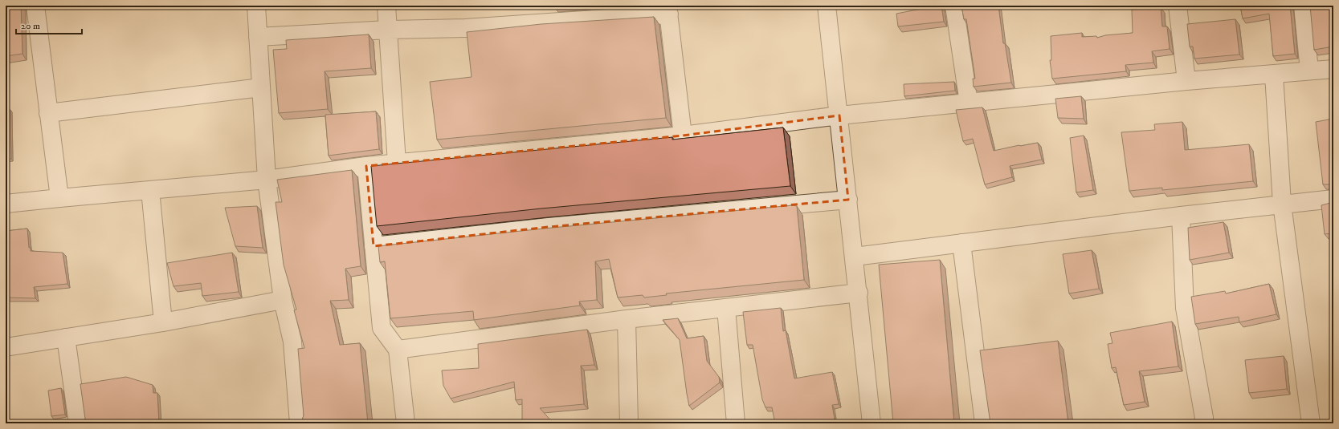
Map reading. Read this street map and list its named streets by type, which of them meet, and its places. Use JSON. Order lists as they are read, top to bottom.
{
  "scale_bar": "20 m"
}
